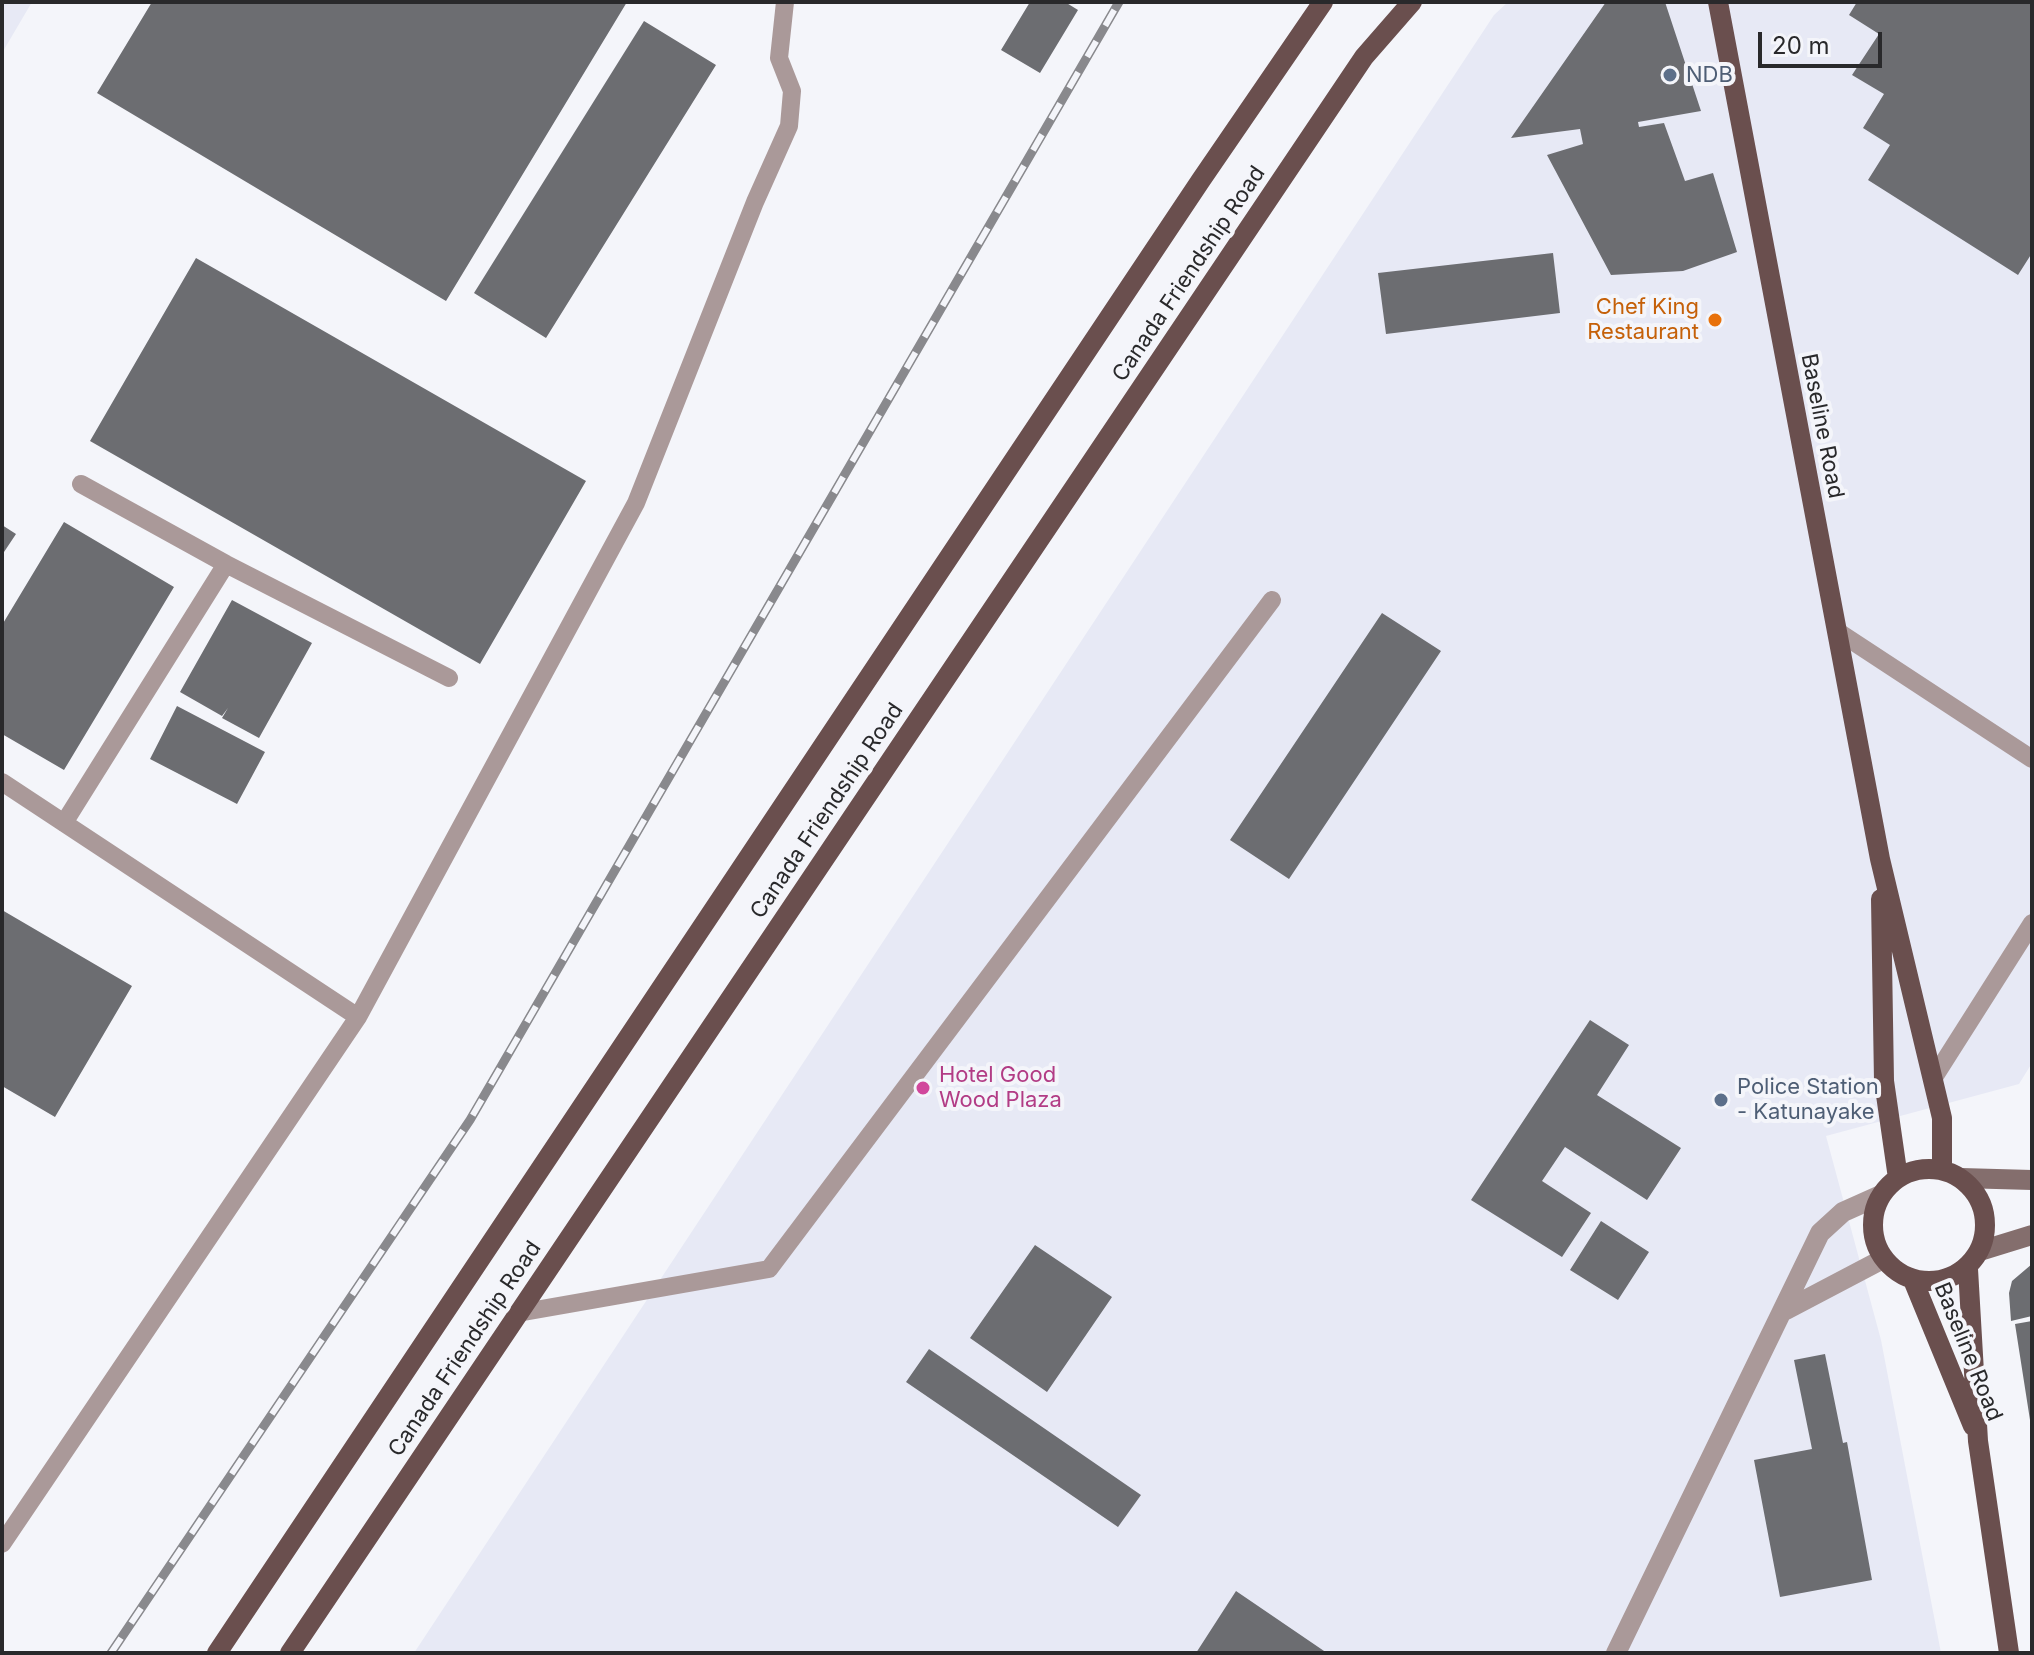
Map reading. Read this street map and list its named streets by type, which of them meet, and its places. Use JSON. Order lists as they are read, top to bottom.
{
  "streets": {
    "main road": ["Canada Friendship Road", "Baseline Road"]
  },
  "places": [
    "NDB",
    "Chef King Restaurant",
    "Hotel Good Wood Plaza",
    "Police Station - Katunayake"
  ],
  "scale_bar": "20 m"
}
